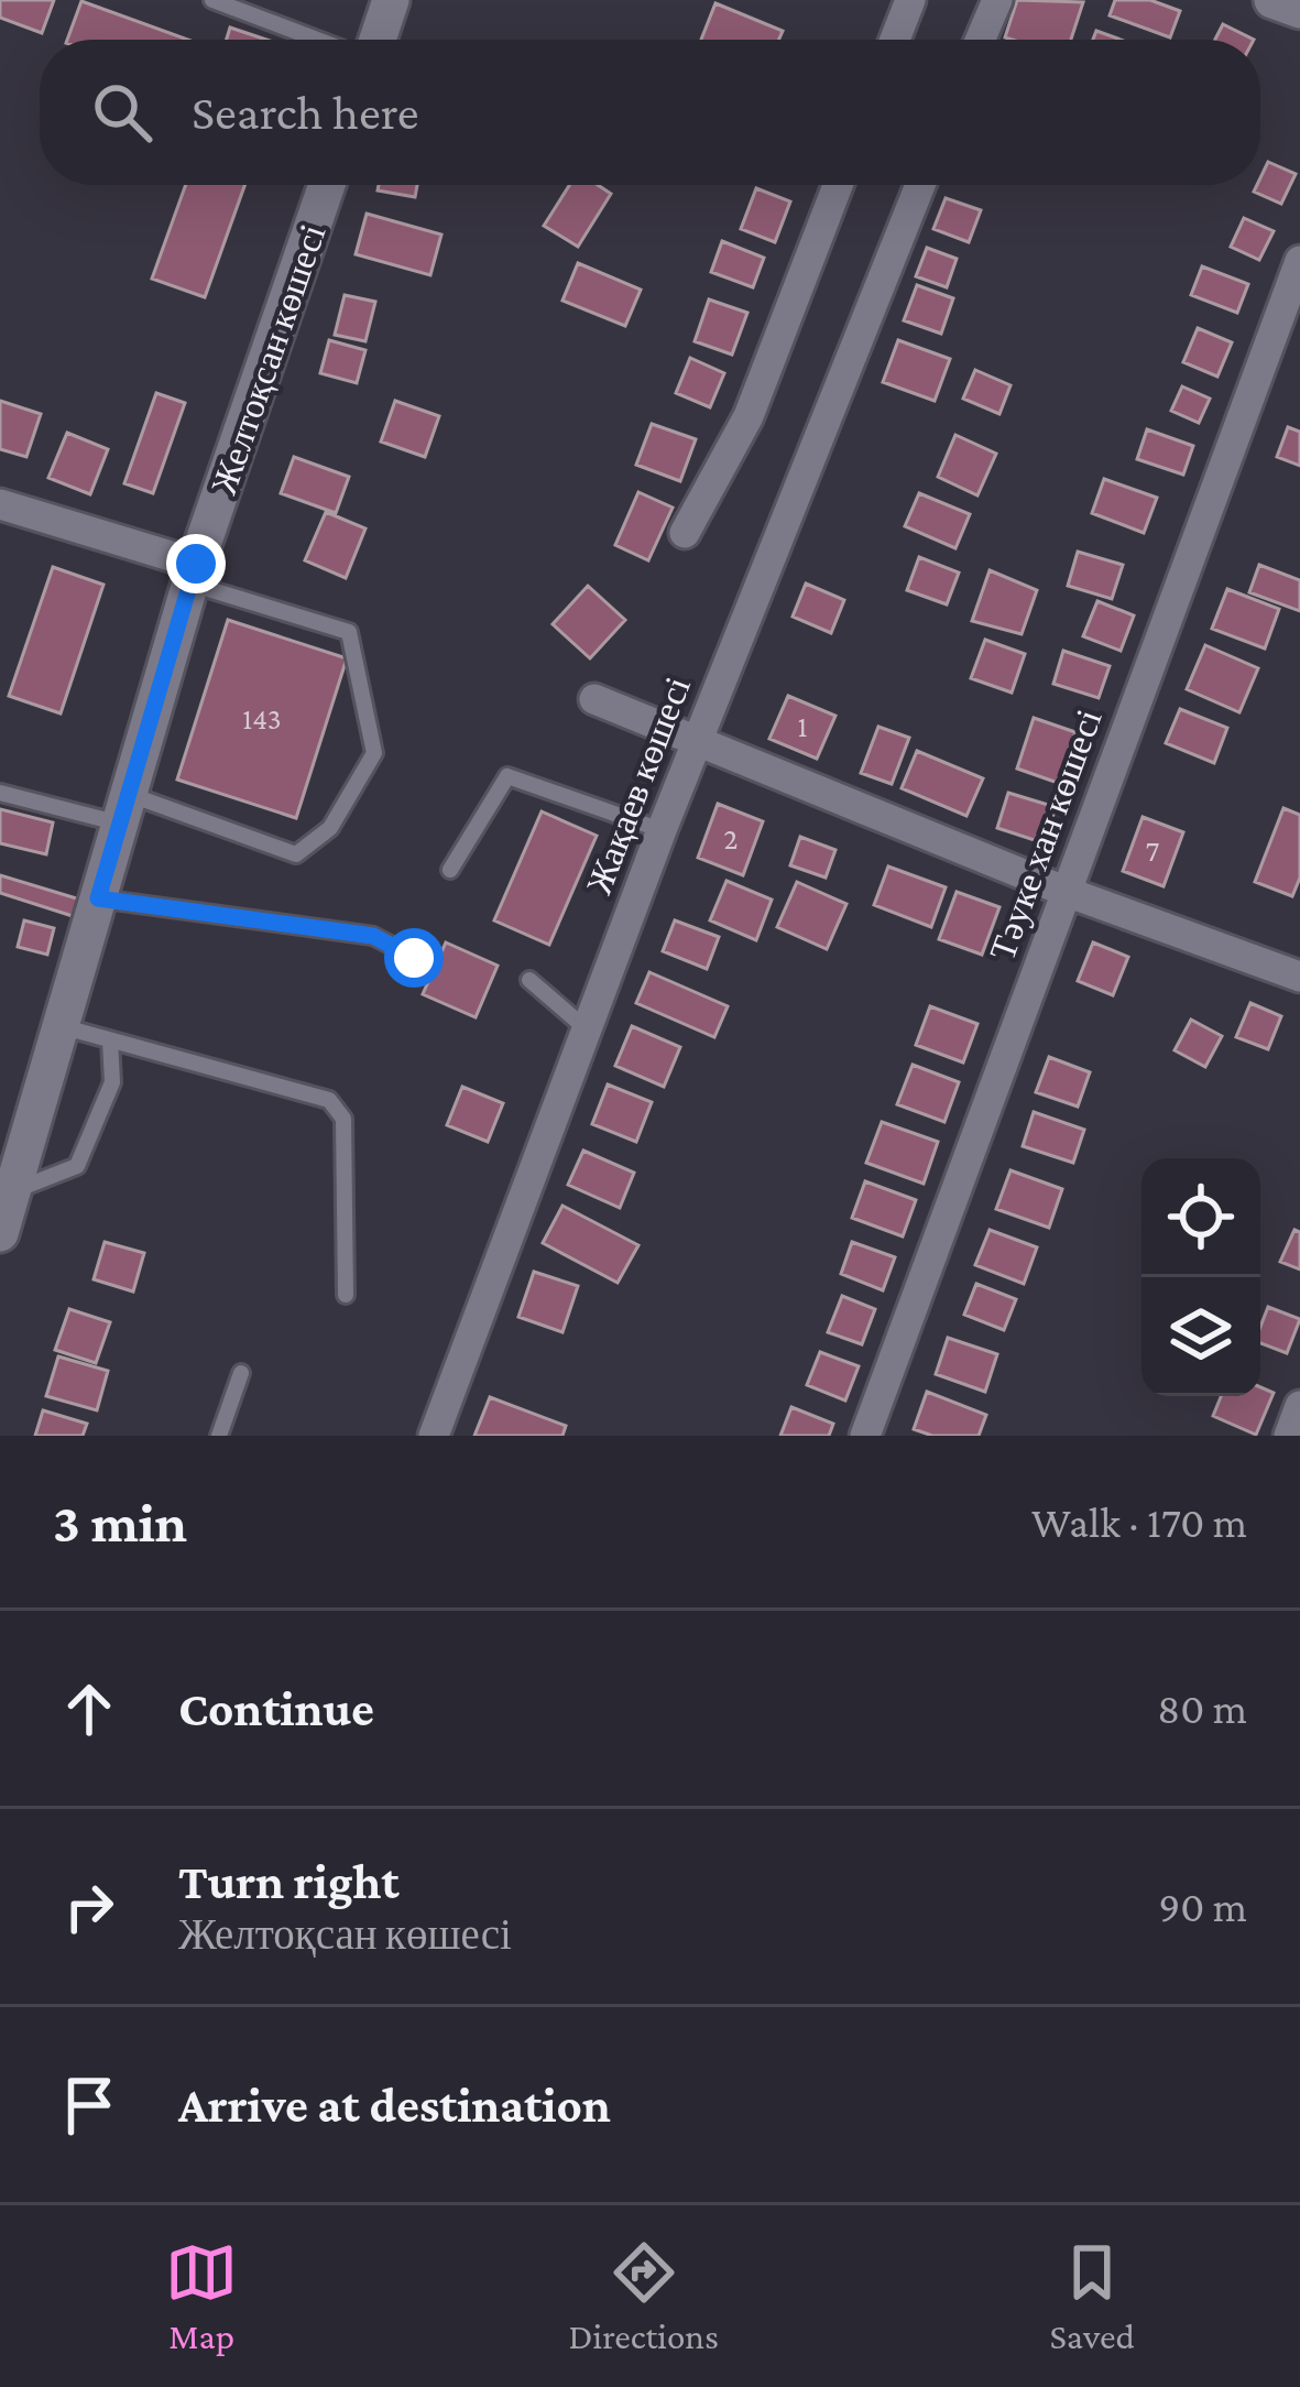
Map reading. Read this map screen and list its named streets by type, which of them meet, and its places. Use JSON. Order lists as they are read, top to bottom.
{
  "streets": {
    "street": ["Желтоқсан көшесі", "Жақаев көшесі", "Тәуке хан көшесі"]
  },
  "house_numbers": [
    "143",
    "1",
    "2",
    "7"
  ],
  "page": {
    "search": "Search here",
    "heading": ["3 min", "Walk · 170 m"],
    "list": [
      ["Continue", "80 m"],
      ["Turn right", "Желтоқсан көшесі", "90 m"],
      "Arrive at destination"
    ],
    "nav": ["Map", "Directions", "Saved"]
  }
}
